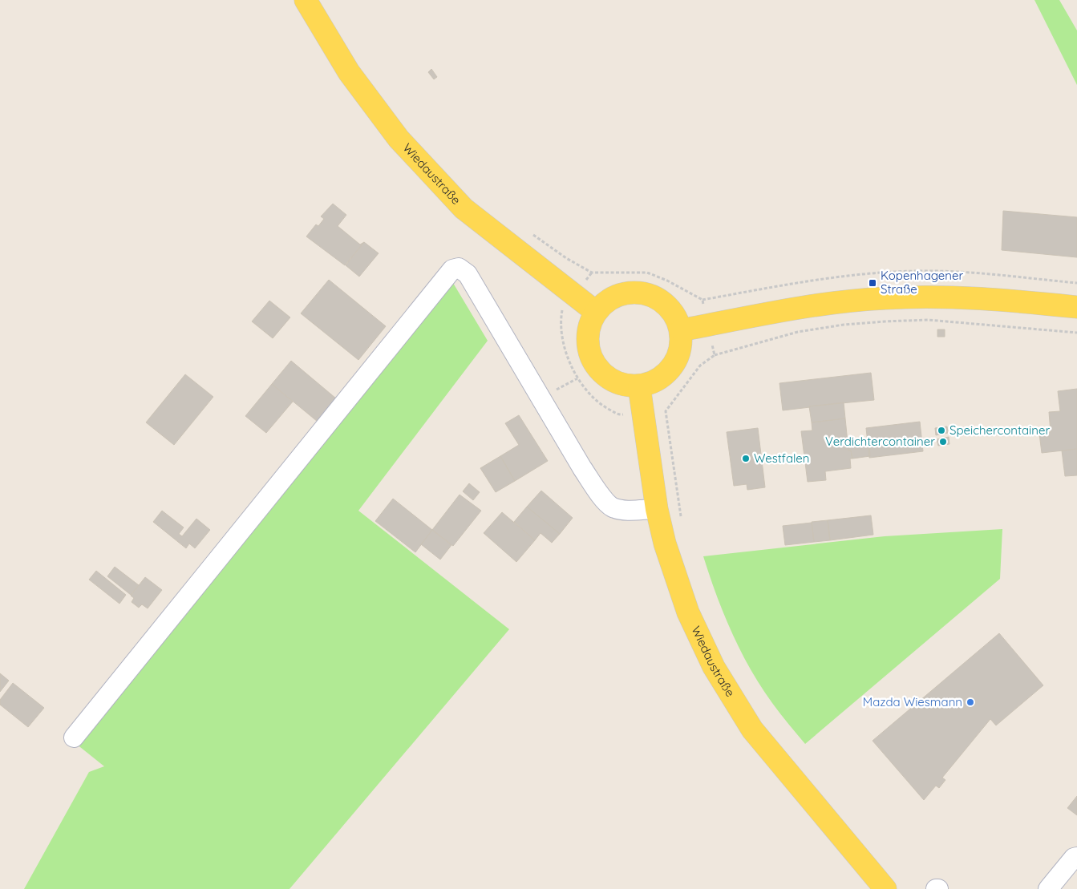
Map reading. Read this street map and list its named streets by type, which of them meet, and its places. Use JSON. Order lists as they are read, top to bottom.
{
  "streets": {
    "main road": ["Wiedaustraße"]
  },
  "places": {
    "transit": ["Kopenhagener Straße"],
    "other": [
      "Speichercontainer",
      "Verdichtercontainer",
      "Westfalen",
      "Mazda Wiesmann"
    ]
  }
}
